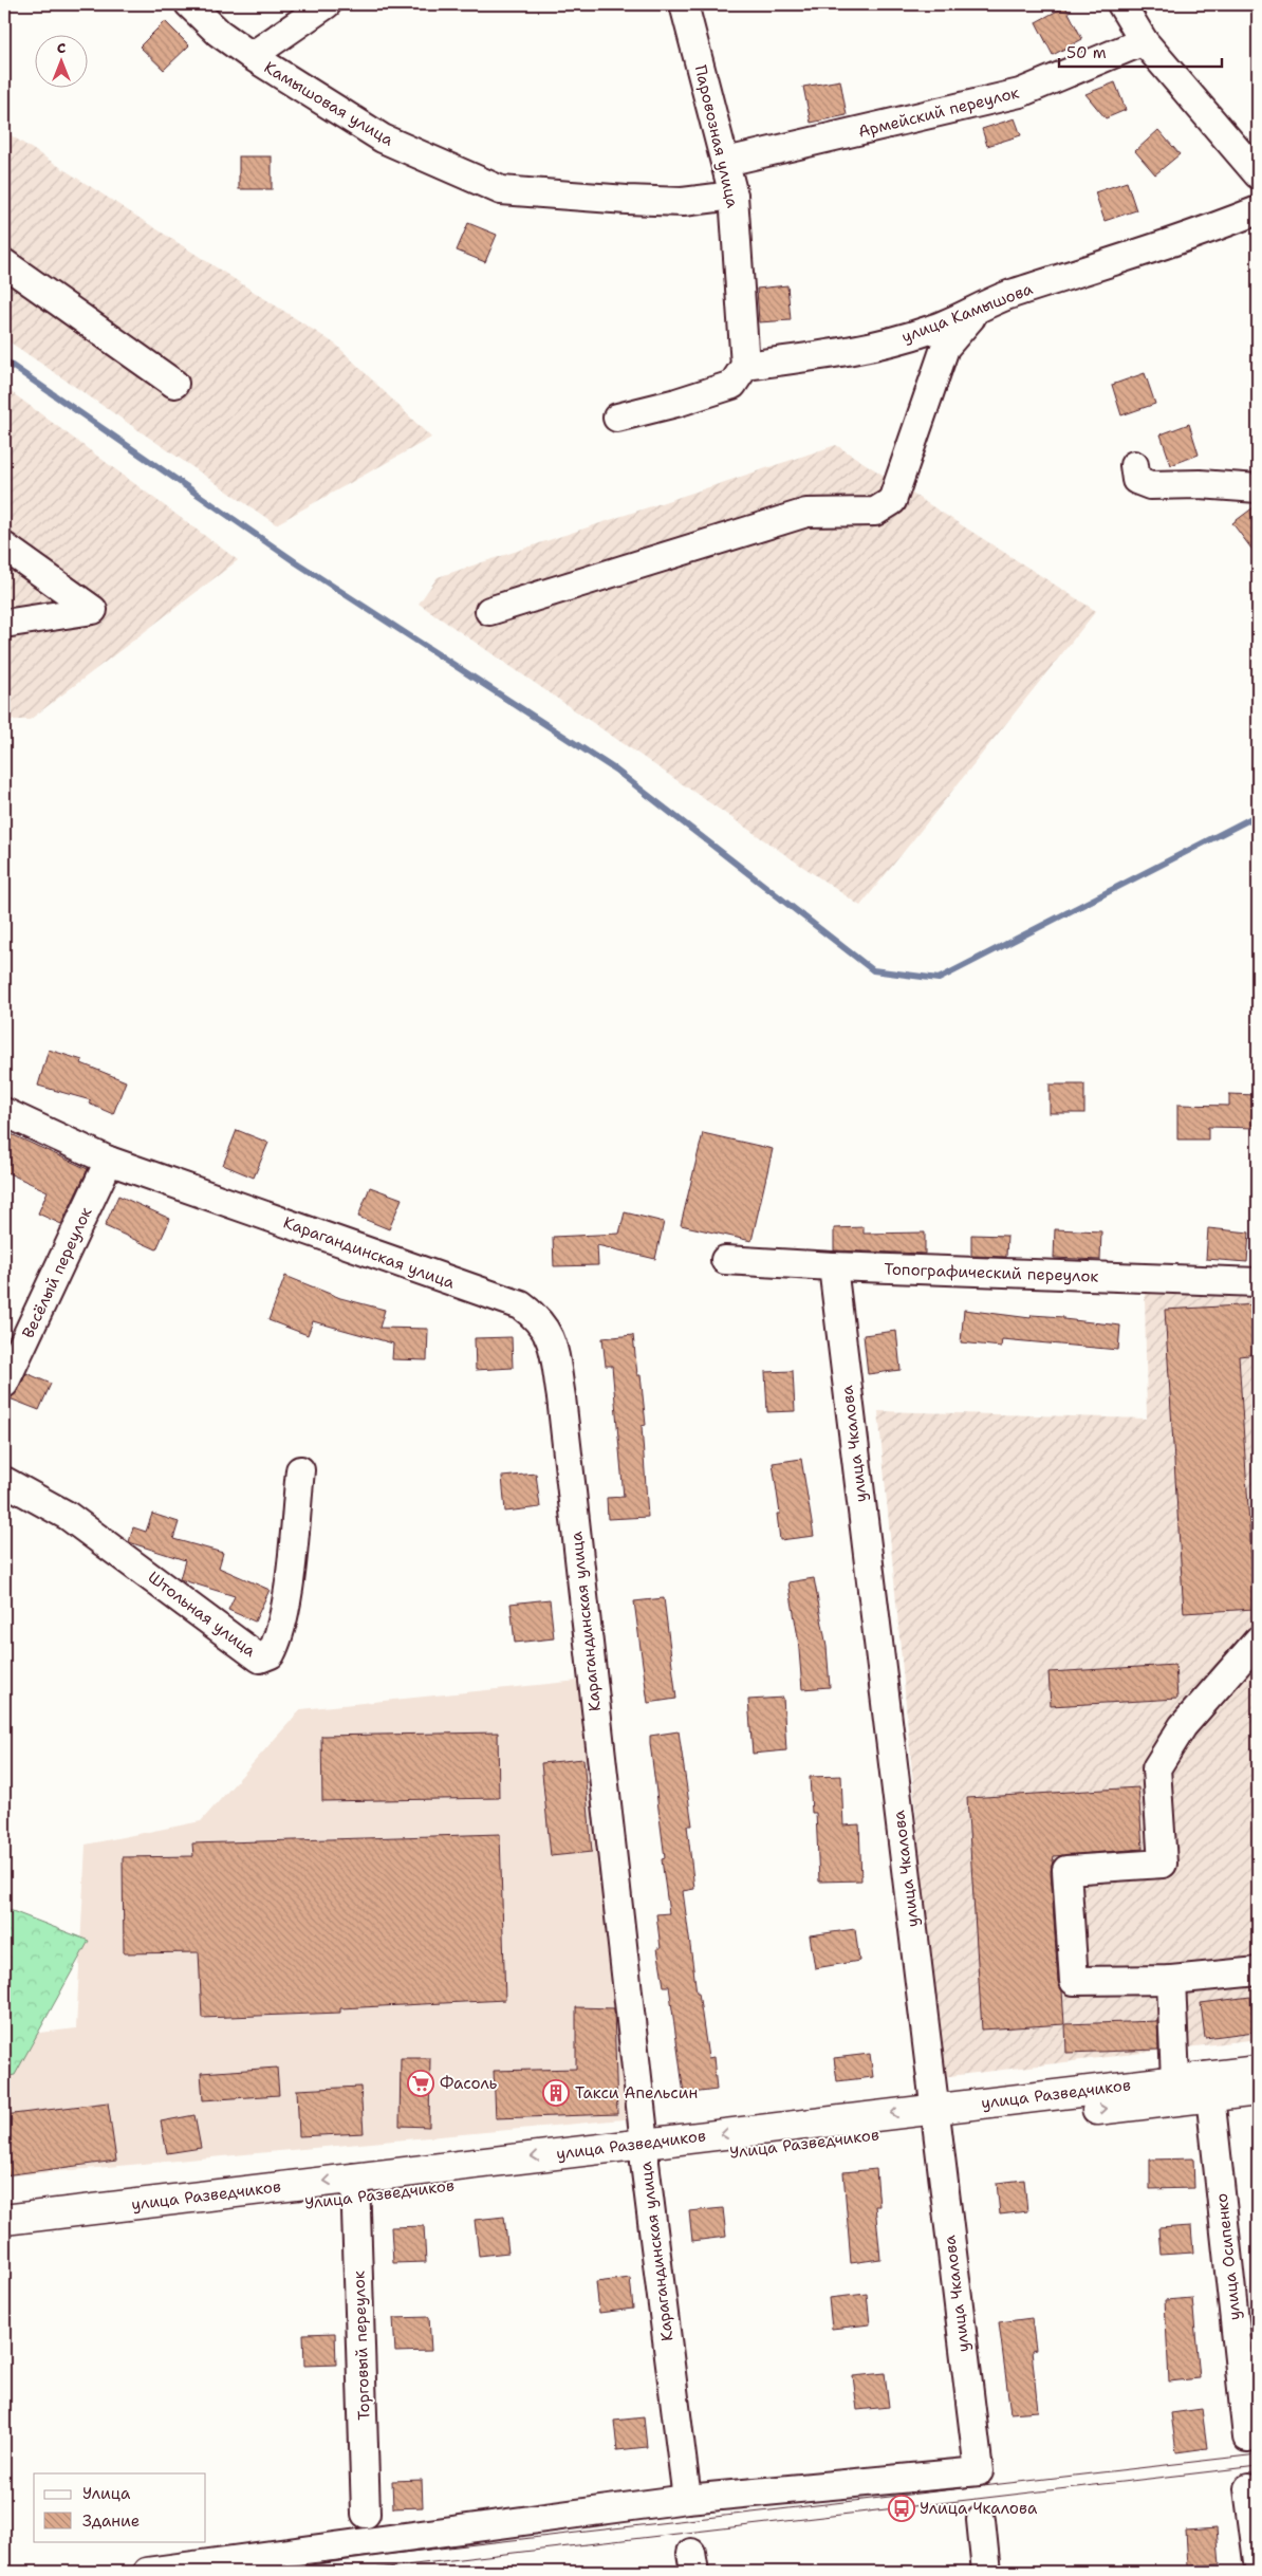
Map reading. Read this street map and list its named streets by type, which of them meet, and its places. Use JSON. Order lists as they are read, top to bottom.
{
  "streets": {
    "main road": ["улица Разведчиков", "Улица Разведчиков"],
    "street": [
      "Камышовая улица",
      "Армейский переулок",
      "Паровозная улица",
      "улица Камышова",
      "Карагандинская улица",
      "Весёлый переулок",
      "Топографический переулок",
      "улица Чкалова",
      "Штольная улица",
      "улица Осипенко",
      "Торговый переулок"
    ]
  },
  "crossings": [
    ["Камышовая улица", "Паровозная улица"],
    ["Армейский переулок", "Паровозная улица"],
    ["Паровозная улица", "улица Камышова"],
    ["Карагандинская улица", "Весёлый переулок"],
    ["Карагандинская улица", "улица Чкалова"],
    ["Карагандинская улица", "улица Разведчиков"],
    ["Топографический переулок", "улица Чкалова"],
    ["улица Чкалова", "улица Разведчиков"],
    ["улица Чкалова", "Улица Разведчиков"],
    ["улица Разведчиков", "Улица Разведчиков"],
    ["улица Разведчиков", "улица Осипенко"],
    ["улица Разведчиков", "Торговый переулок"],
    ["Улица Разведчиков", "улица Осипенко"],
    ["Улица Разведчиков", "Торговый переулок"]
  ],
  "one_way": ["Улица Разведчиков"],
  "places": {
    "supermarket": ["Фасоль"],
    "building": ["Такси Апельсин"],
    "bus stop": ["Улица Чкалова"]
  },
  "legend": ["Улица", "Здание"],
  "scale_bar": "50 m",
  "north": "top"
}
